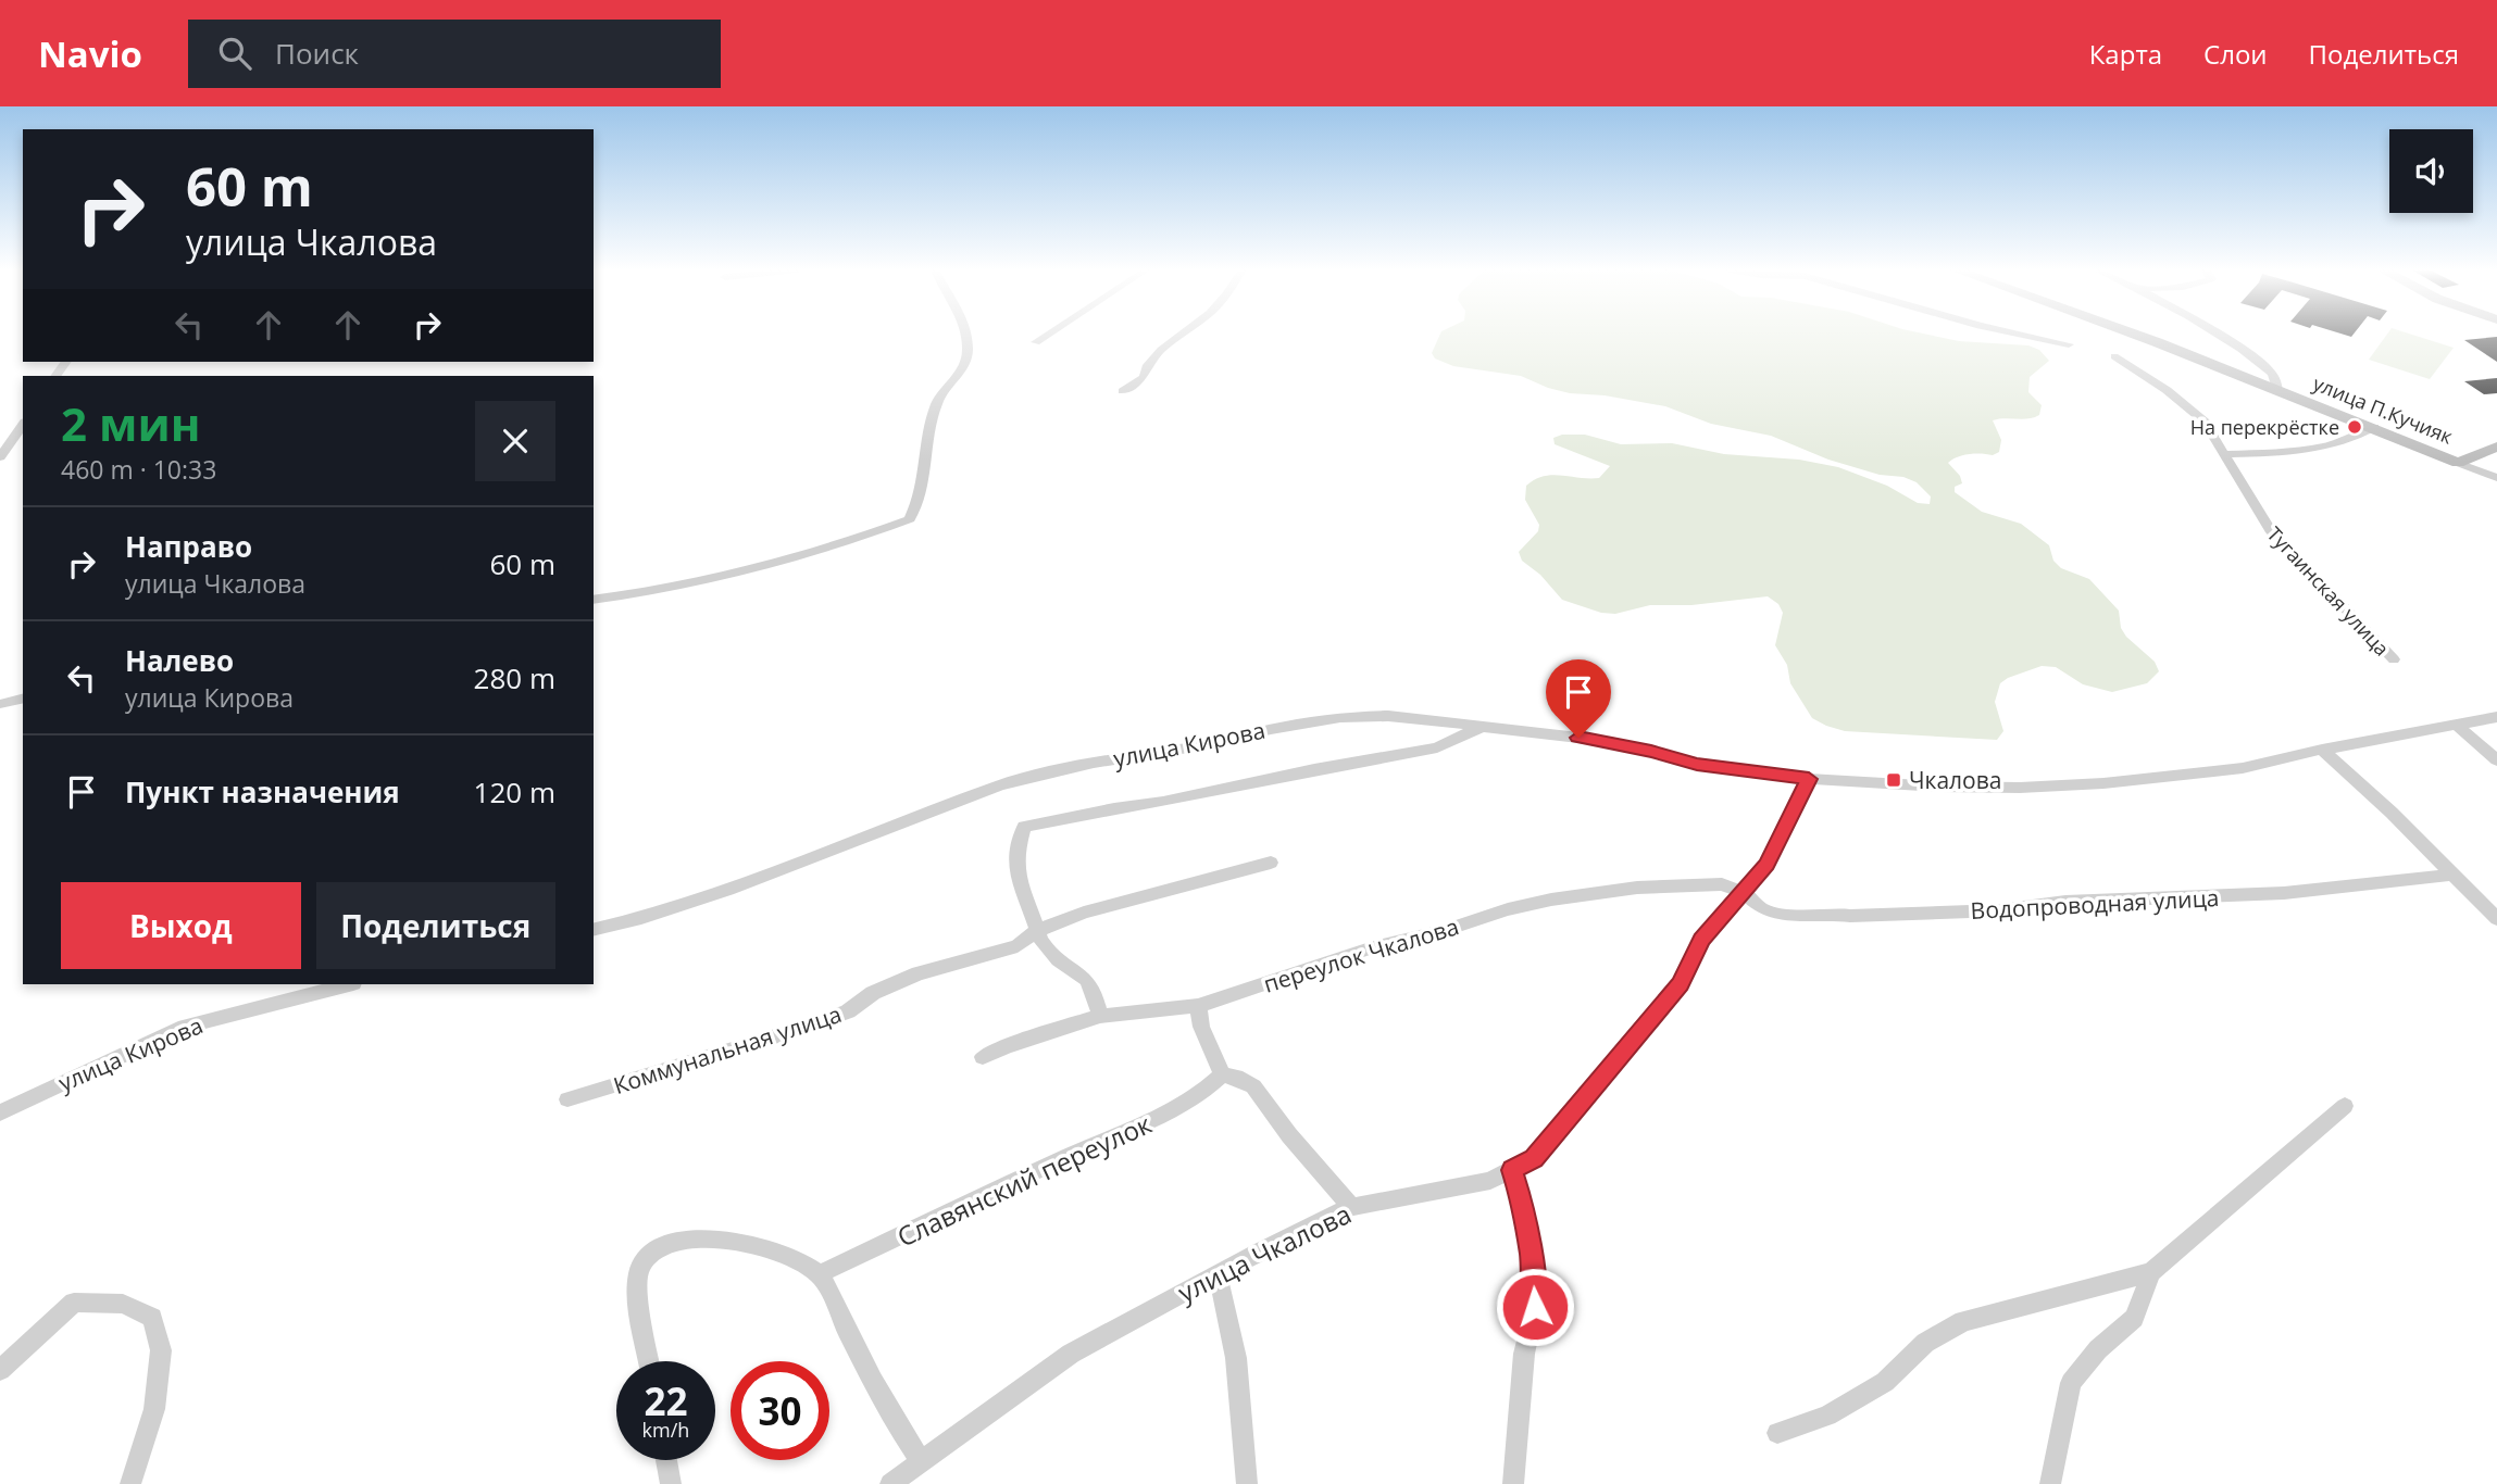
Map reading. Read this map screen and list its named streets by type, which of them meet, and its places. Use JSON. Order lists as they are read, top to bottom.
{
  "streets": {
    "street": [
      "улица П.Кучияк",
      "Тугаинская улица",
      "улица Кирова",
      "Водопроводная улица",
      "переулок Чкалова",
      "Коммунальная улица",
      "Славянский переулок",
      "улица Чкалова"
    ]
  },
  "crossings": [
    ["улица Кирова", "улица Чкалова"],
    ["Водопроводная улица", "переулок Чкалова"],
    ["Водопроводная улица", "улица Чкалова"],
    ["переулок Чкалова", "улица Чкалова"]
  ],
  "places": {
    "other": ["На перекрёстке"],
    "transit": ["Чкалова"]
  },
  "page": {
    "header": "Navio",
    "search": "Поиск",
    "nav": ["Карта", "Слои", "Поделиться"],
    "turn": ["60 m", "улица Чкалова"],
    "heading": ["2 мин", "460 m · 10:33"],
    "list": [
      {
        "name": "Направо",
        "note": "улица Чкалова",
        "value": "60 m"
      },
      {
        "name": "Налево",
        "note": "улица Кирова",
        "value": "280 m"
      },
      {
        "name": "Пункт назначения",
        "value": "120 m"
      }
    ],
    "buttons": ["Выход", "Поделиться"],
    "speed": "22 km/h",
    "limit": "30"
  }
}
